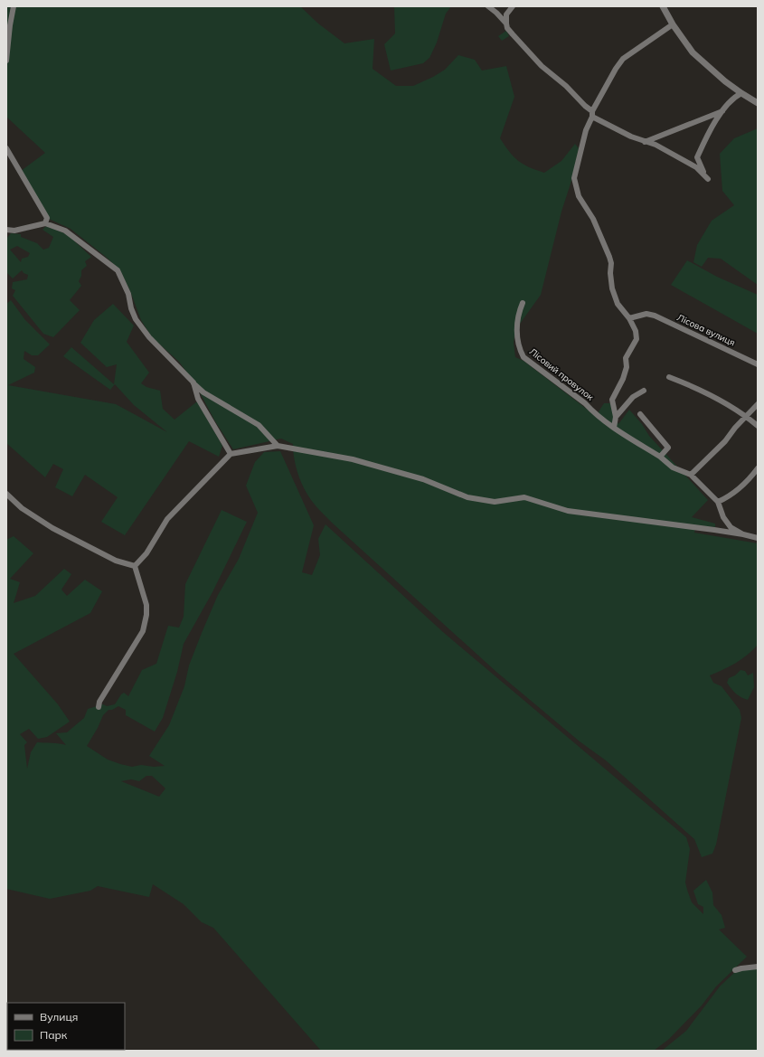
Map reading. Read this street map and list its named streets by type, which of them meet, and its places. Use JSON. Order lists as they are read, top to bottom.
{
  "streets": {
    "street": ["Лісова вулиця", "Лісовий провулок"]
  },
  "legend": ["Вулиця", "Парк"]
}
